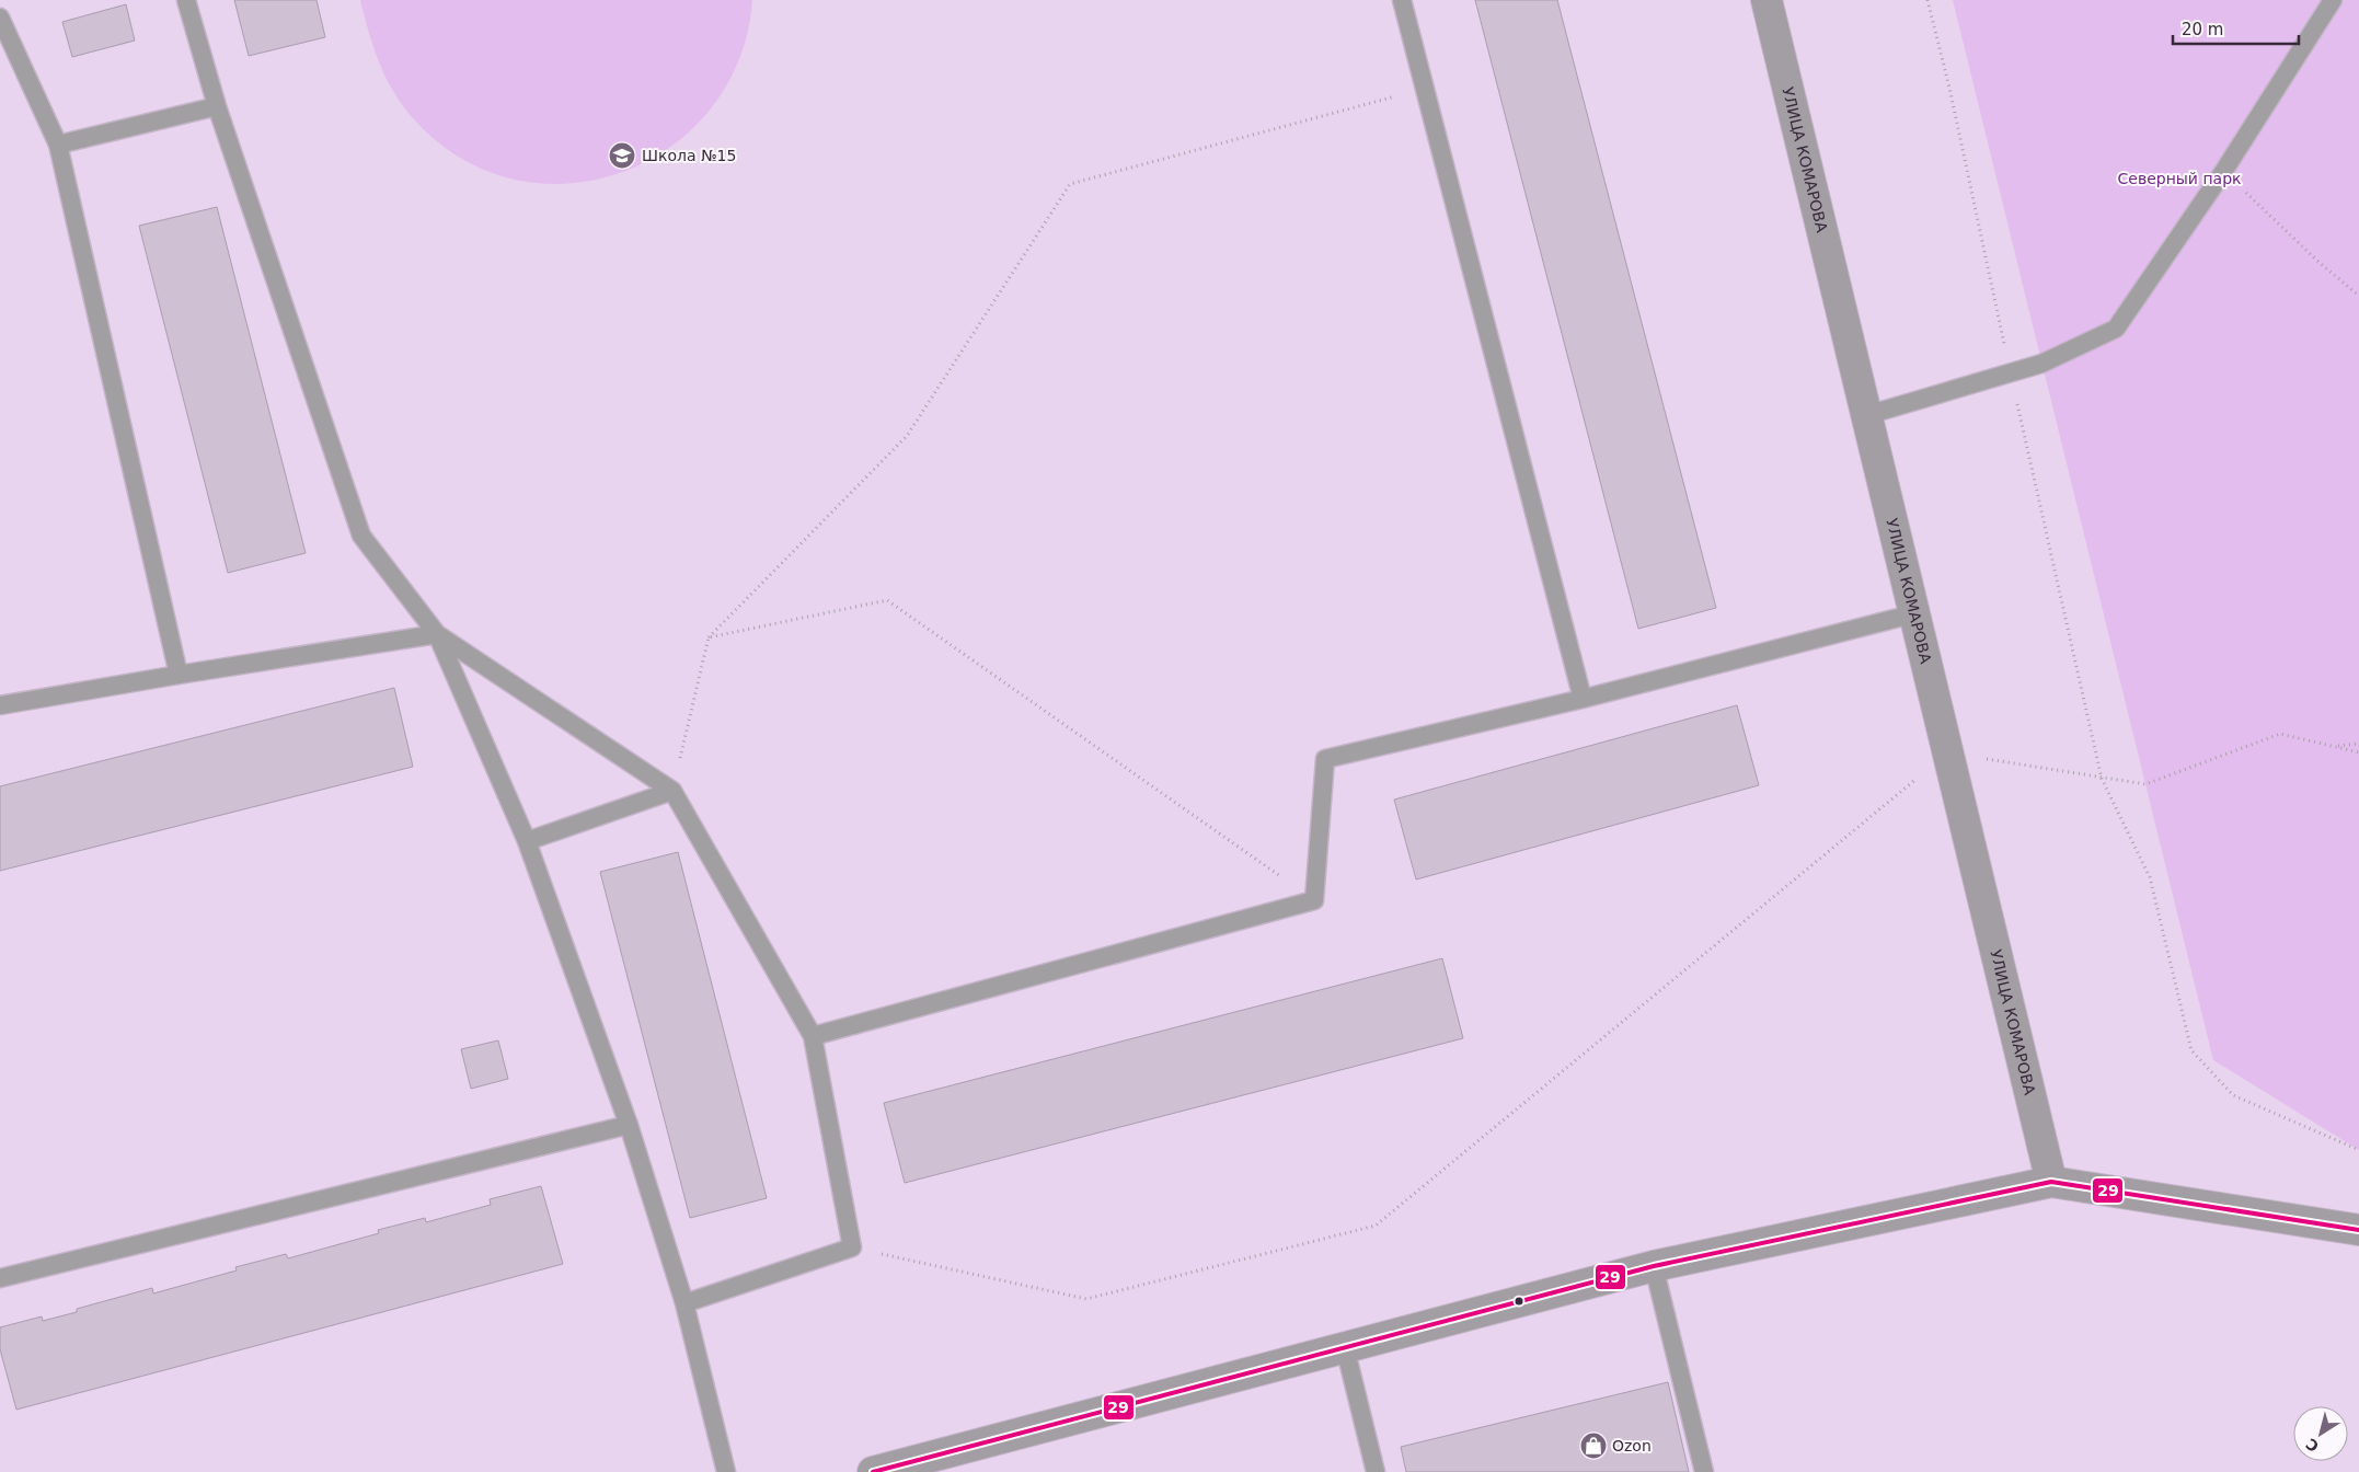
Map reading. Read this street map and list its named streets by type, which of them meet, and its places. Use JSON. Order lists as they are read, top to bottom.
{
  "streets": {
    "street": ["УЛИЦА КОМАРОВА"]
  },
  "parks": ["Северный парк"],
  "places": {
    "school or university": ["Школа №15"],
    "shop": ["Ozon"]
  },
  "lines": ["transit line 29"],
  "scale_bar": "20 m",
  "north": "bottom left"
}
